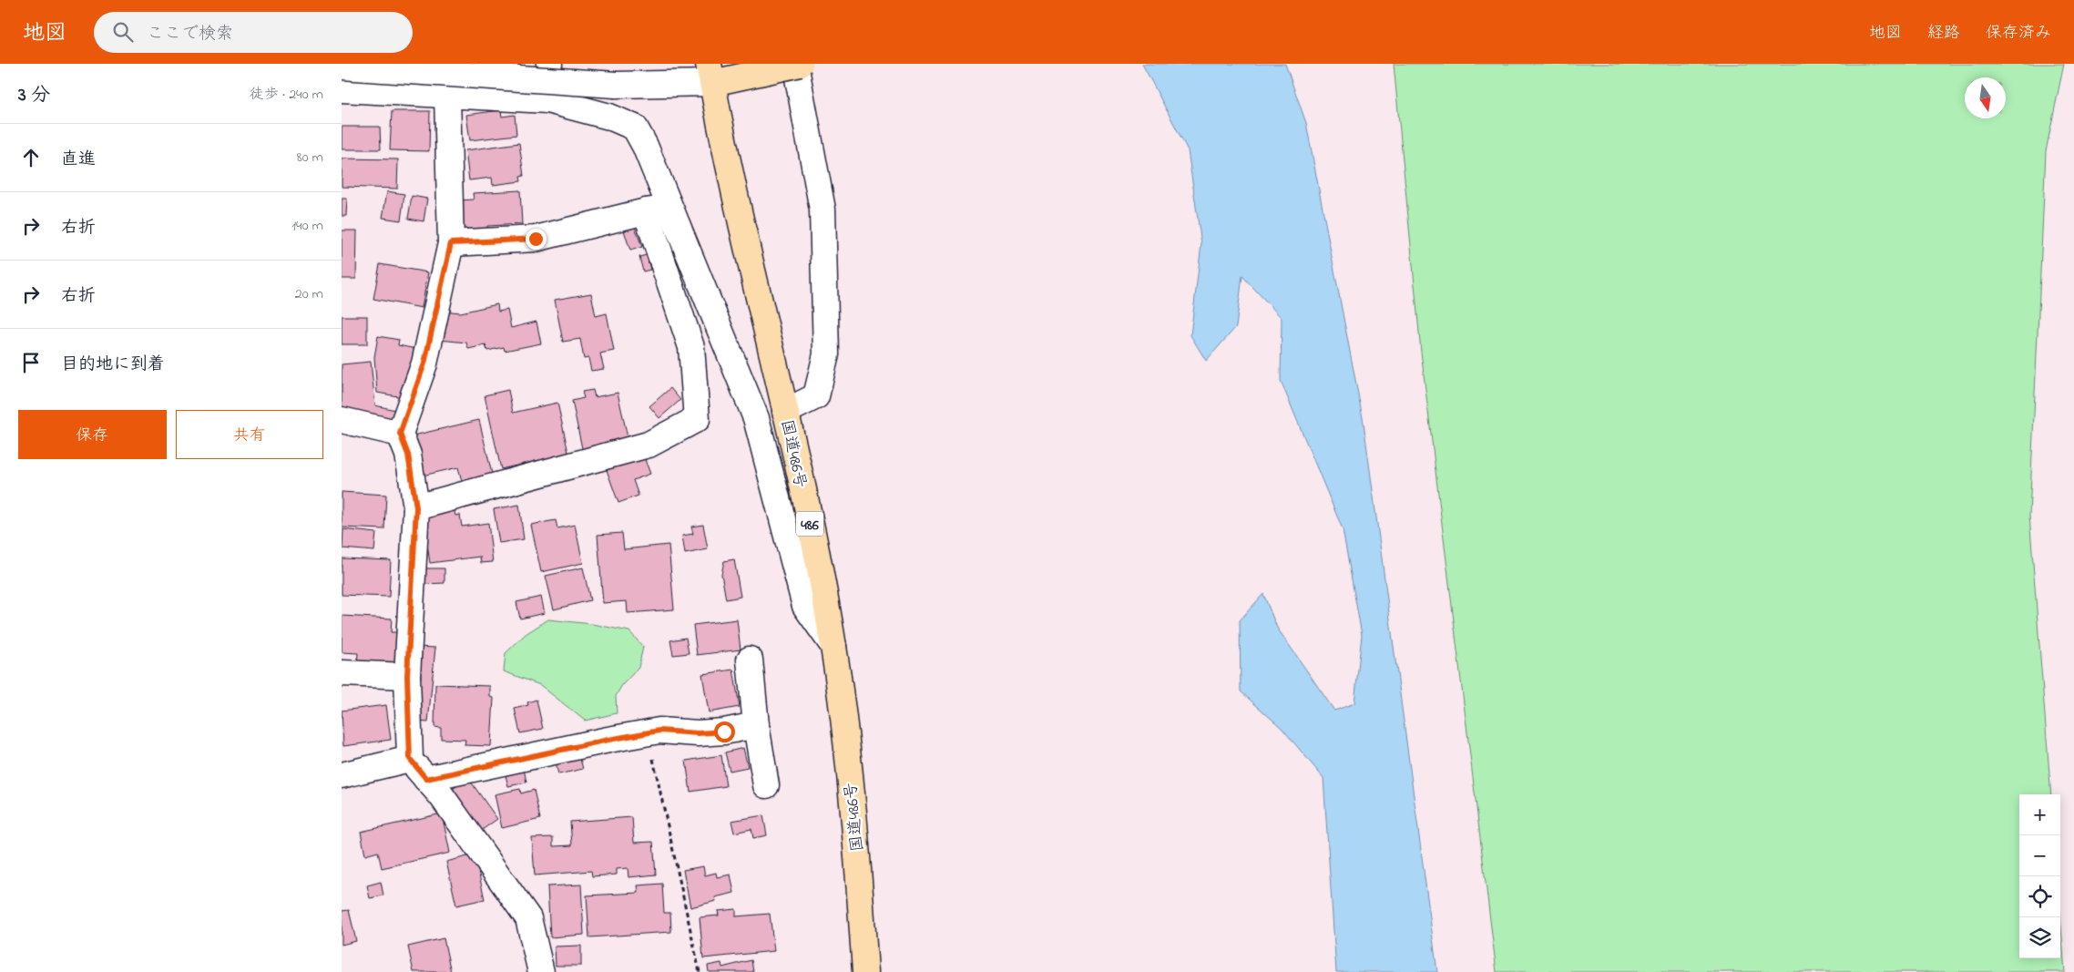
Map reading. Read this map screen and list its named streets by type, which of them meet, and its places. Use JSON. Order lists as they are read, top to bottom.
{
  "streets": {
    "highway": ["国道486号", "486"]
  },
  "north": "bottom",
  "page": {
    "header": "地図",
    "search": "ここで検索",
    "nav": ["地図", "経路", "保存済み"],
    "heading": ["3 分", "徒歩 · 240 m"],
    "list": [
      ["直進", "80 m"],
      ["右折", "140 m"],
      ["右折", "20 m"],
      "目的地に到着"
    ],
    "buttons": ["保存", "共有"],
    "map_buttons": ["+", "−"]
  }
}
